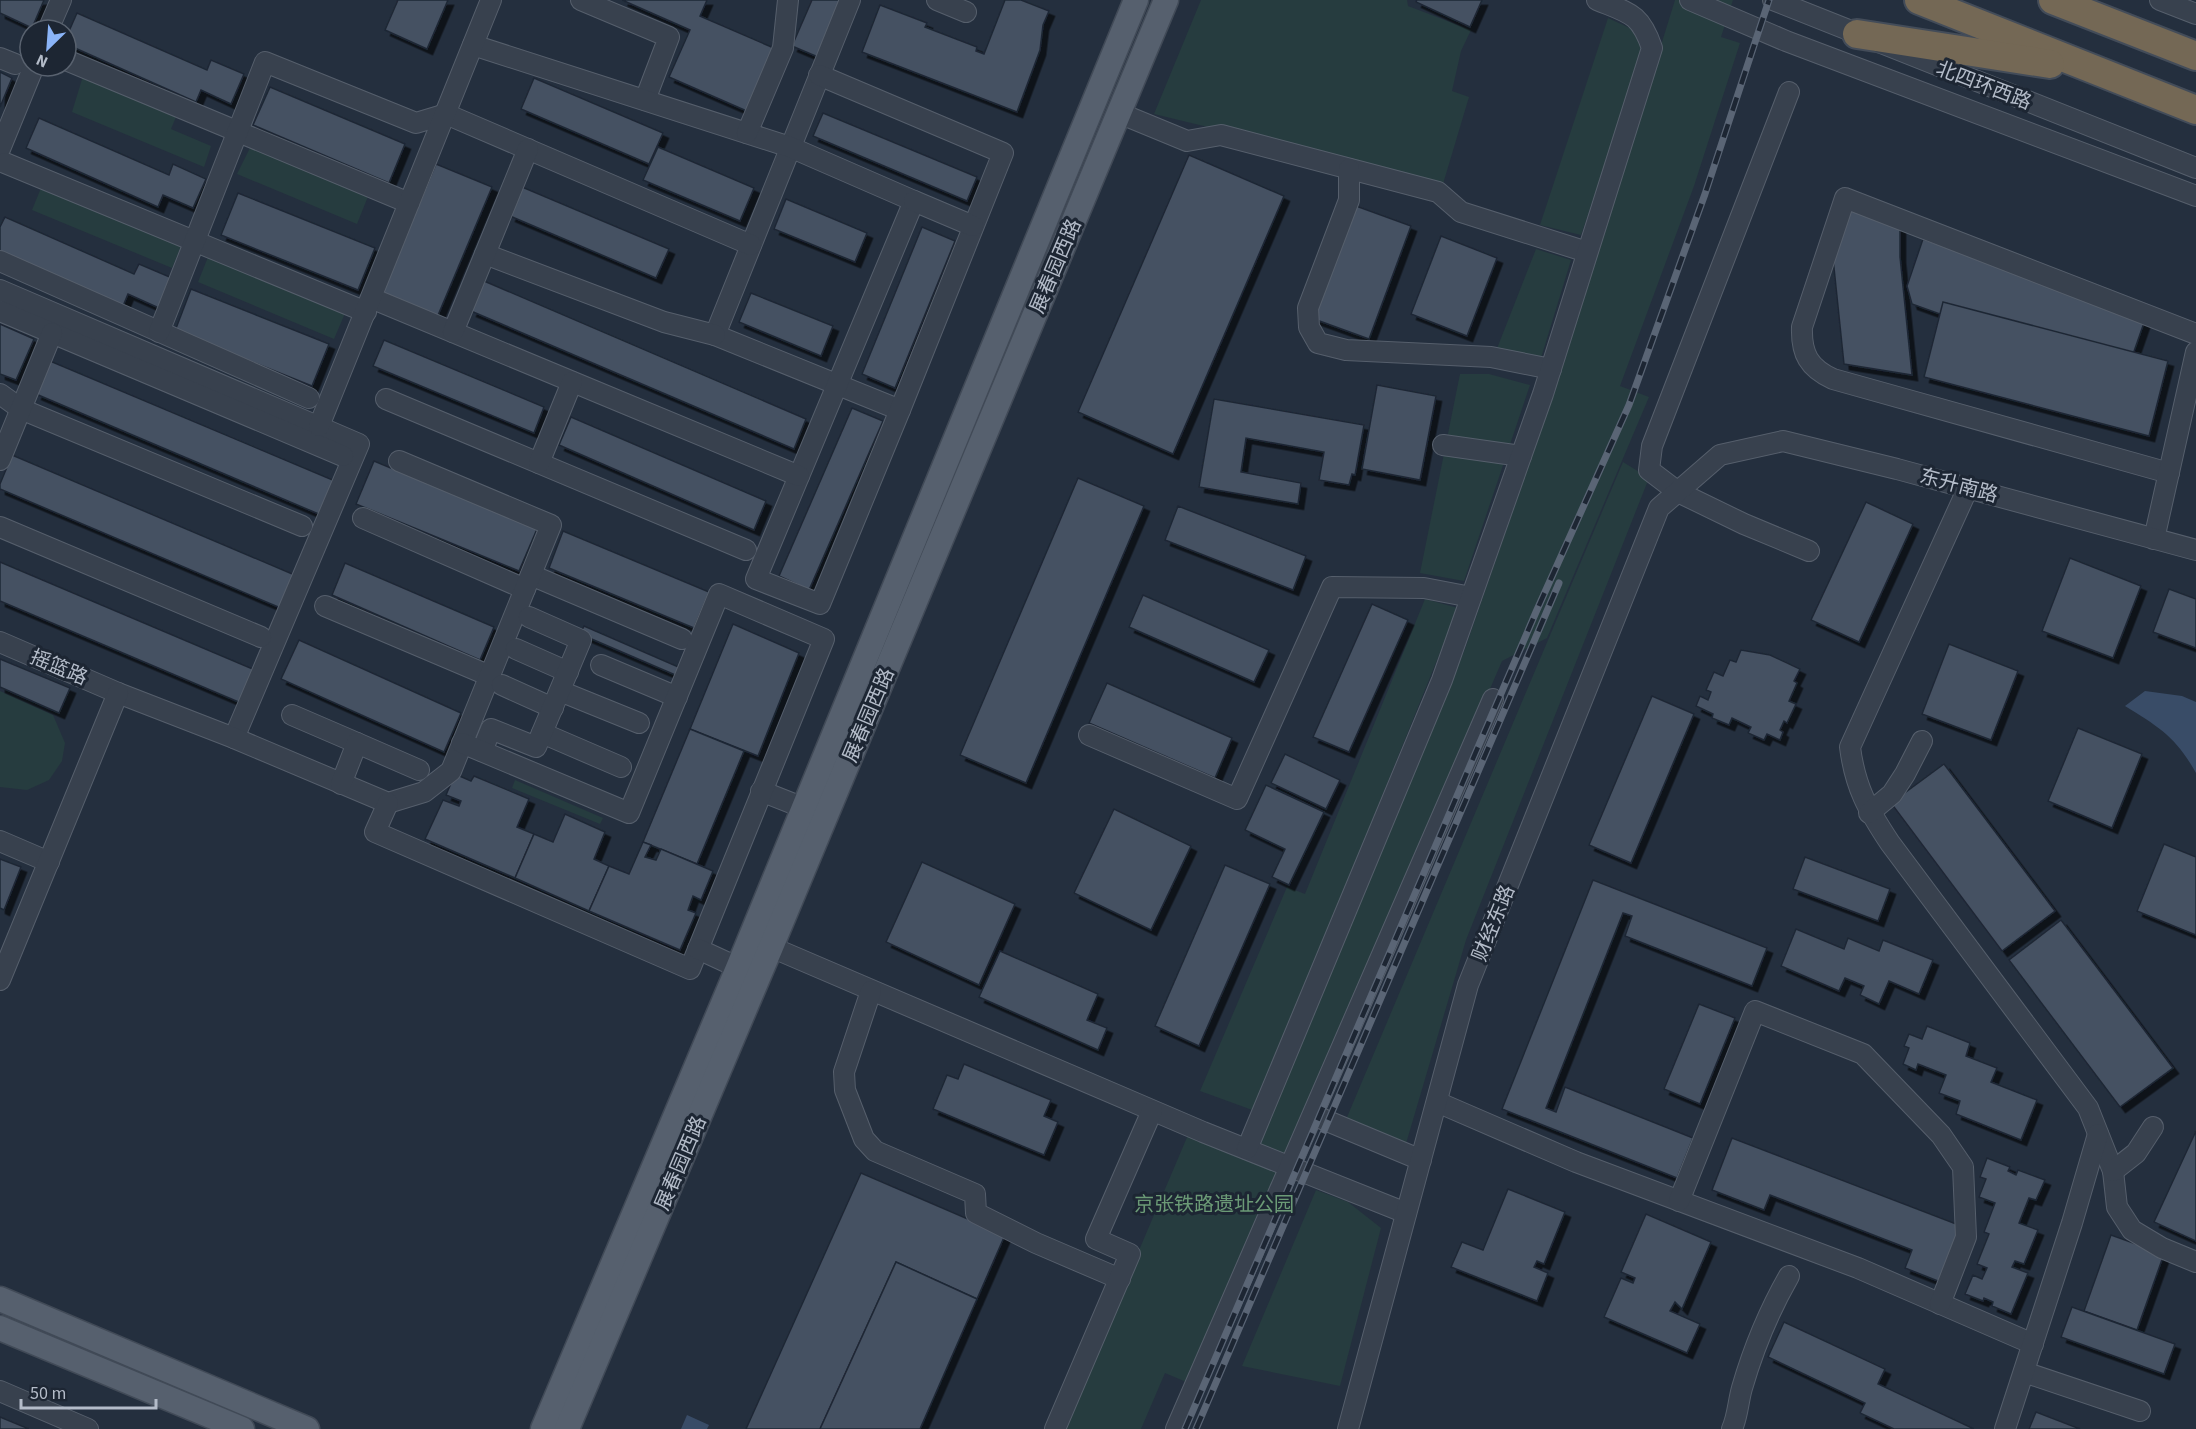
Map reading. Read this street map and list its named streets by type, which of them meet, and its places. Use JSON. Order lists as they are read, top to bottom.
{
  "streets": {
    "main road": ["展春园西路"],
    "street": [
      "北四环西路",
      "东升南路",
      "摇篮路",
      "财经东路"
    ]
  },
  "crossings": [
    ["东升南路", "财经东路"]
  ],
  "parks": ["京张铁路遗址公园"],
  "scale_bar": "50 m",
  "north": "bottom left"
}
